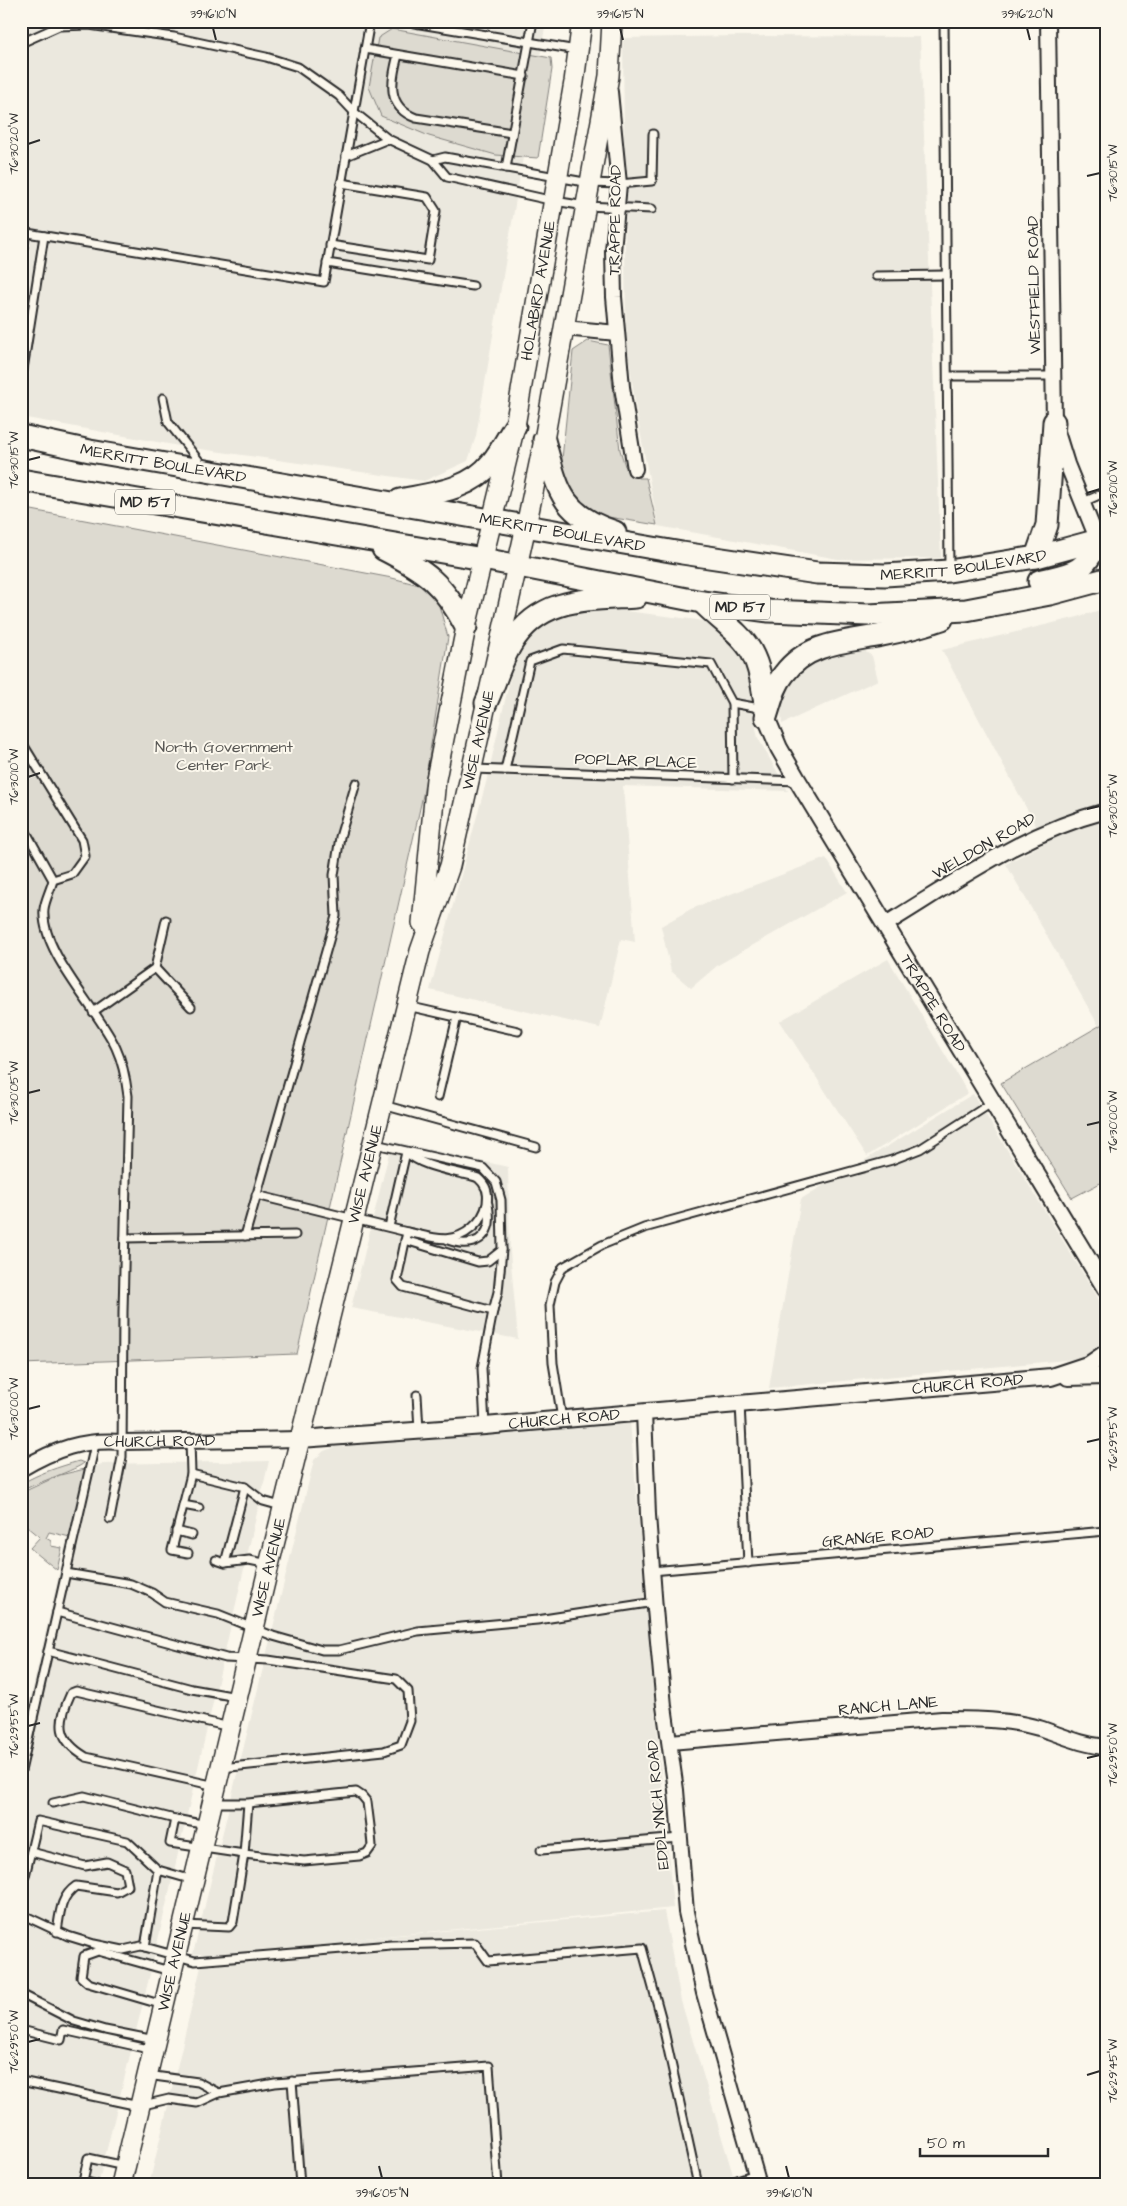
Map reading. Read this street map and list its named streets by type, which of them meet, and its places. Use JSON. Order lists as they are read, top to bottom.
{
  "streets": {
    "main road": [
      "HOLABIRD AVENUE",
      "MERRITT BOULEVARD",
      "MD 157",
      "WISE AVENUE"
    ],
    "street": [
      "TRAPPE ROAD",
      "WESTFIELD ROAD",
      "WELDON ROAD",
      "CHURCH ROAD",
      "RANCH LANE",
      "EDDLYNCH ROAD"
    ],
    "lane": ["POPLAR PLACE", "GRANGE ROAD"]
  },
  "crossings": [
    ["TRAPPE ROAD", "HOLABIRD AVENUE"],
    ["TRAPPE ROAD", "POPLAR PLACE"],
    ["TRAPPE ROAD", "WELDON ROAD"],
    ["WESTFIELD ROAD", "MERRITT BOULEVARD"],
    ["HOLABIRD AVENUE", "MERRITT BOULEVARD"],
    ["HOLABIRD AVENUE", "MD 157"],
    ["HOLABIRD AVENUE", "WISE AVENUE"],
    ["MERRITT BOULEVARD", "WISE AVENUE"],
    ["MD 157", "WISE AVENUE"],
    ["WISE AVENUE", "POPLAR PLACE"],
    ["WISE AVENUE", "CHURCH ROAD"],
    ["CHURCH ROAD", "EDDLYNCH ROAD"],
    ["GRANGE ROAD", "EDDLYNCH ROAD"],
    ["RANCH LANE", "EDDLYNCH ROAD"]
  ],
  "parks": ["North Government Center Park"],
  "scale_bar": "50 m",
  "coordinates": [
    "39°16'10\"N",
    "39°16'15\"N",
    "39°16'20\"N",
    "76°30'20\"W",
    "76°30'15\"W",
    "76°30'10\"W",
    "76°30'05\"W",
    "76°30'00\"W",
    "76°29'55\"W",
    "76°29'50\"W",
    "76°29'45\"W",
    "39°16'05\"N"
  ]
}
